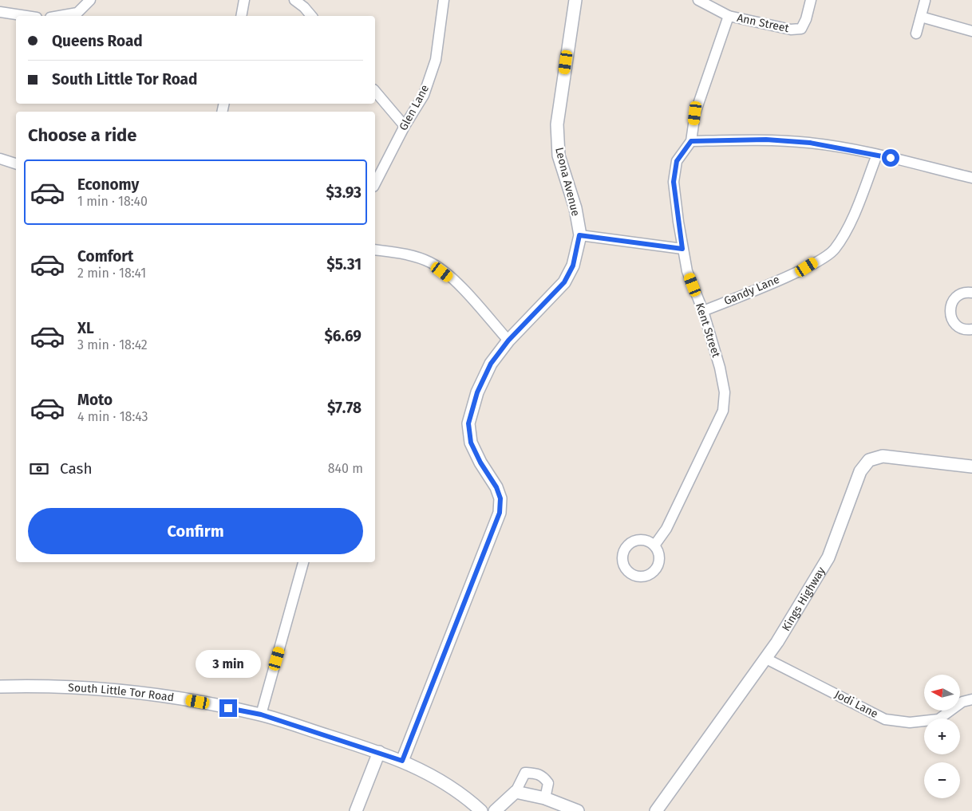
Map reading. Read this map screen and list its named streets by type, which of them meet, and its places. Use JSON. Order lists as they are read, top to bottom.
{
  "streets": {
    "street": [
      "Ann Street",
      "Glen Lane",
      "Leona Avenue",
      "Gandy Lane",
      "Kent Street",
      "Kings Highway",
      "South Little Tor Road",
      "Jodi Lane"
    ]
  },
  "crossings": [
    ["Ann Street", "Kent Street"],
    ["Leona Avenue", "South Little Tor Road"],
    ["Gandy Lane", "Kent Street"],
    ["Kings Highway", "Jodi Lane"]
  ],
  "north": "left",
  "page": {
    "banner": ["Queens Road", "South Little Tor Road"],
    "heading": "Choose a ride",
    "list": [
      {
        "name": "Economy",
        "note": "1 min · 18:40",
        "value": "$3.93"
      },
      {
        "name": "Comfort",
        "note": "2 min · 18:41",
        "value": "$5.31"
      },
      {
        "name": "XL",
        "note": "3 min · 18:42",
        "value": "$6.69"
      },
      {
        "name": "Moto",
        "note": "4 min · 18:43",
        "value": "$7.78"
      }
    ],
    "pay": ["Cash", "840 m"],
    "buttons": "Confirm",
    "bubble": "3 min",
    "map_buttons": ["+", "−"]
  }
}
